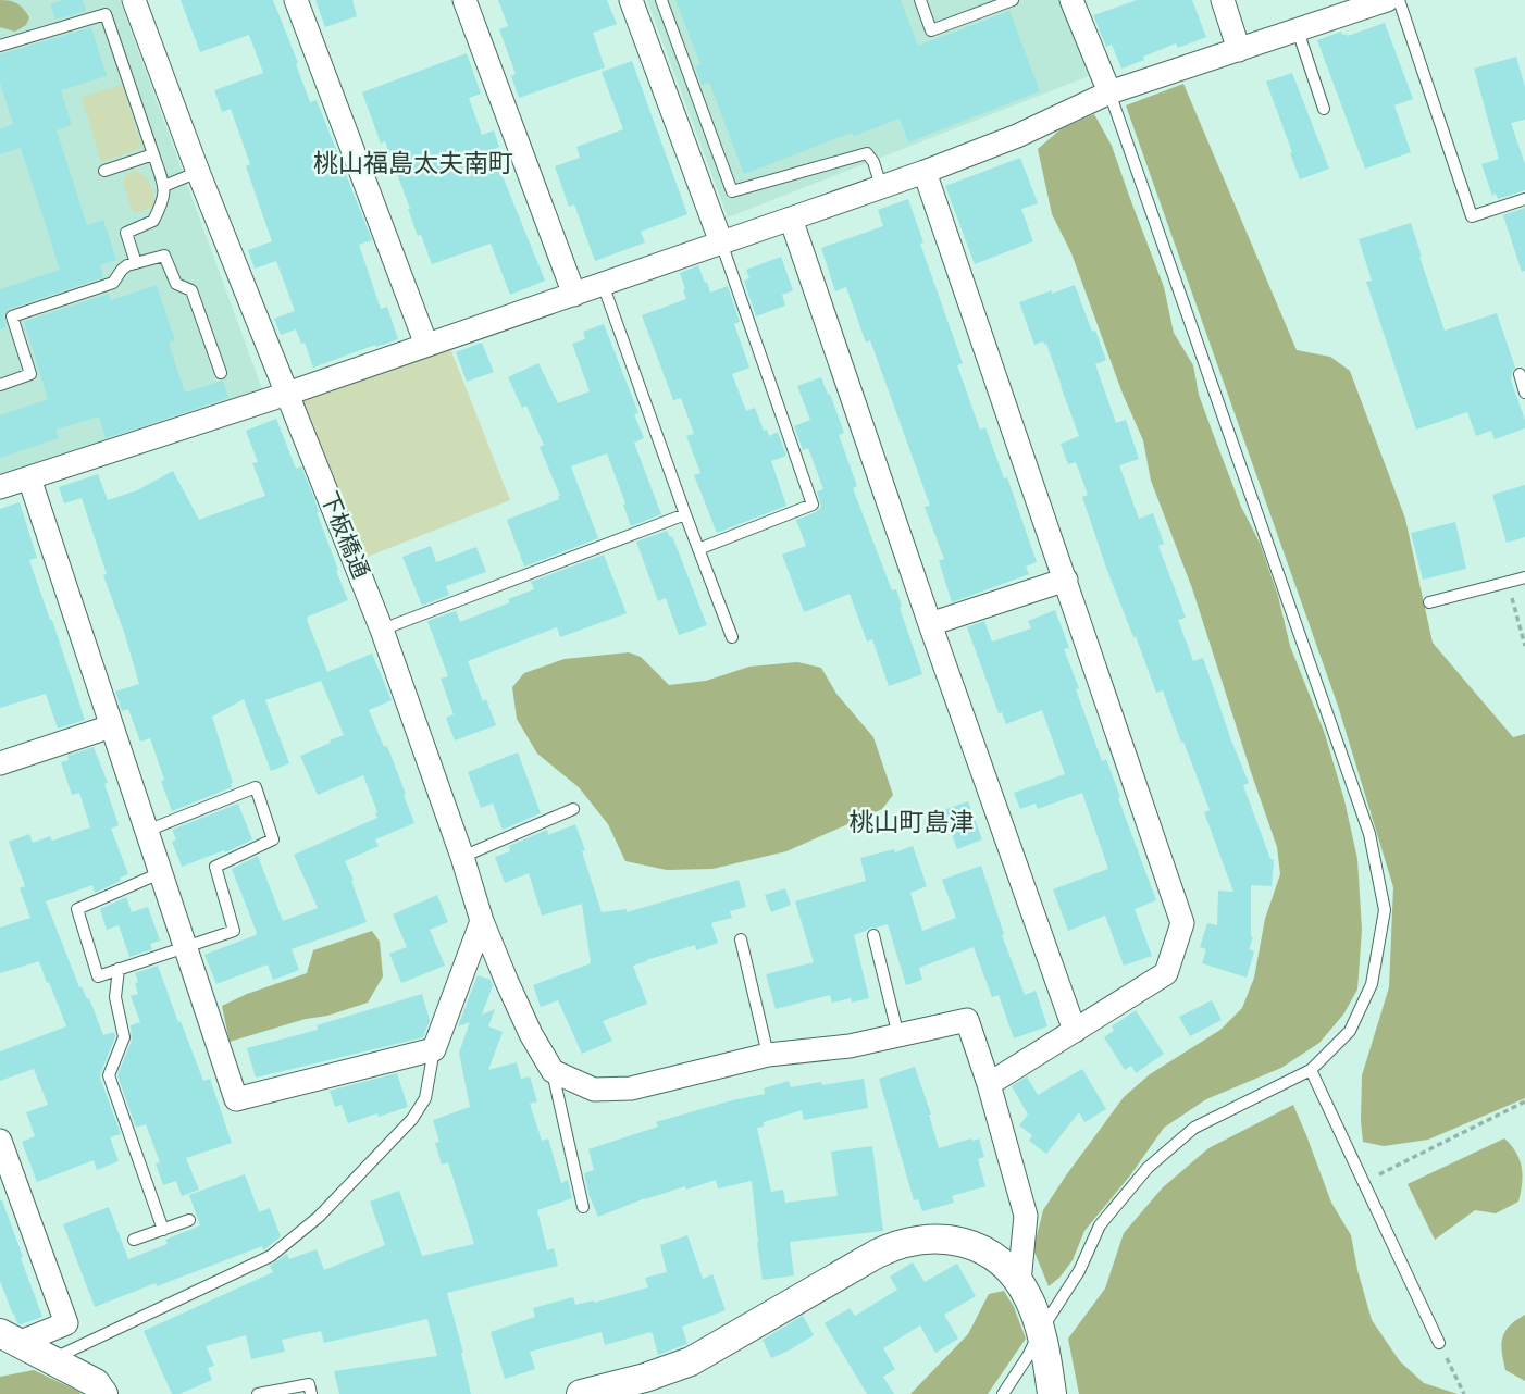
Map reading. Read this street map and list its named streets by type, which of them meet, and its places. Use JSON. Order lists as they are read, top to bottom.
{
  "streets": {
    "street": ["下板橋通"]
  },
  "districts": ["桃山福島太夫南町", "桃山町島津"]
}
